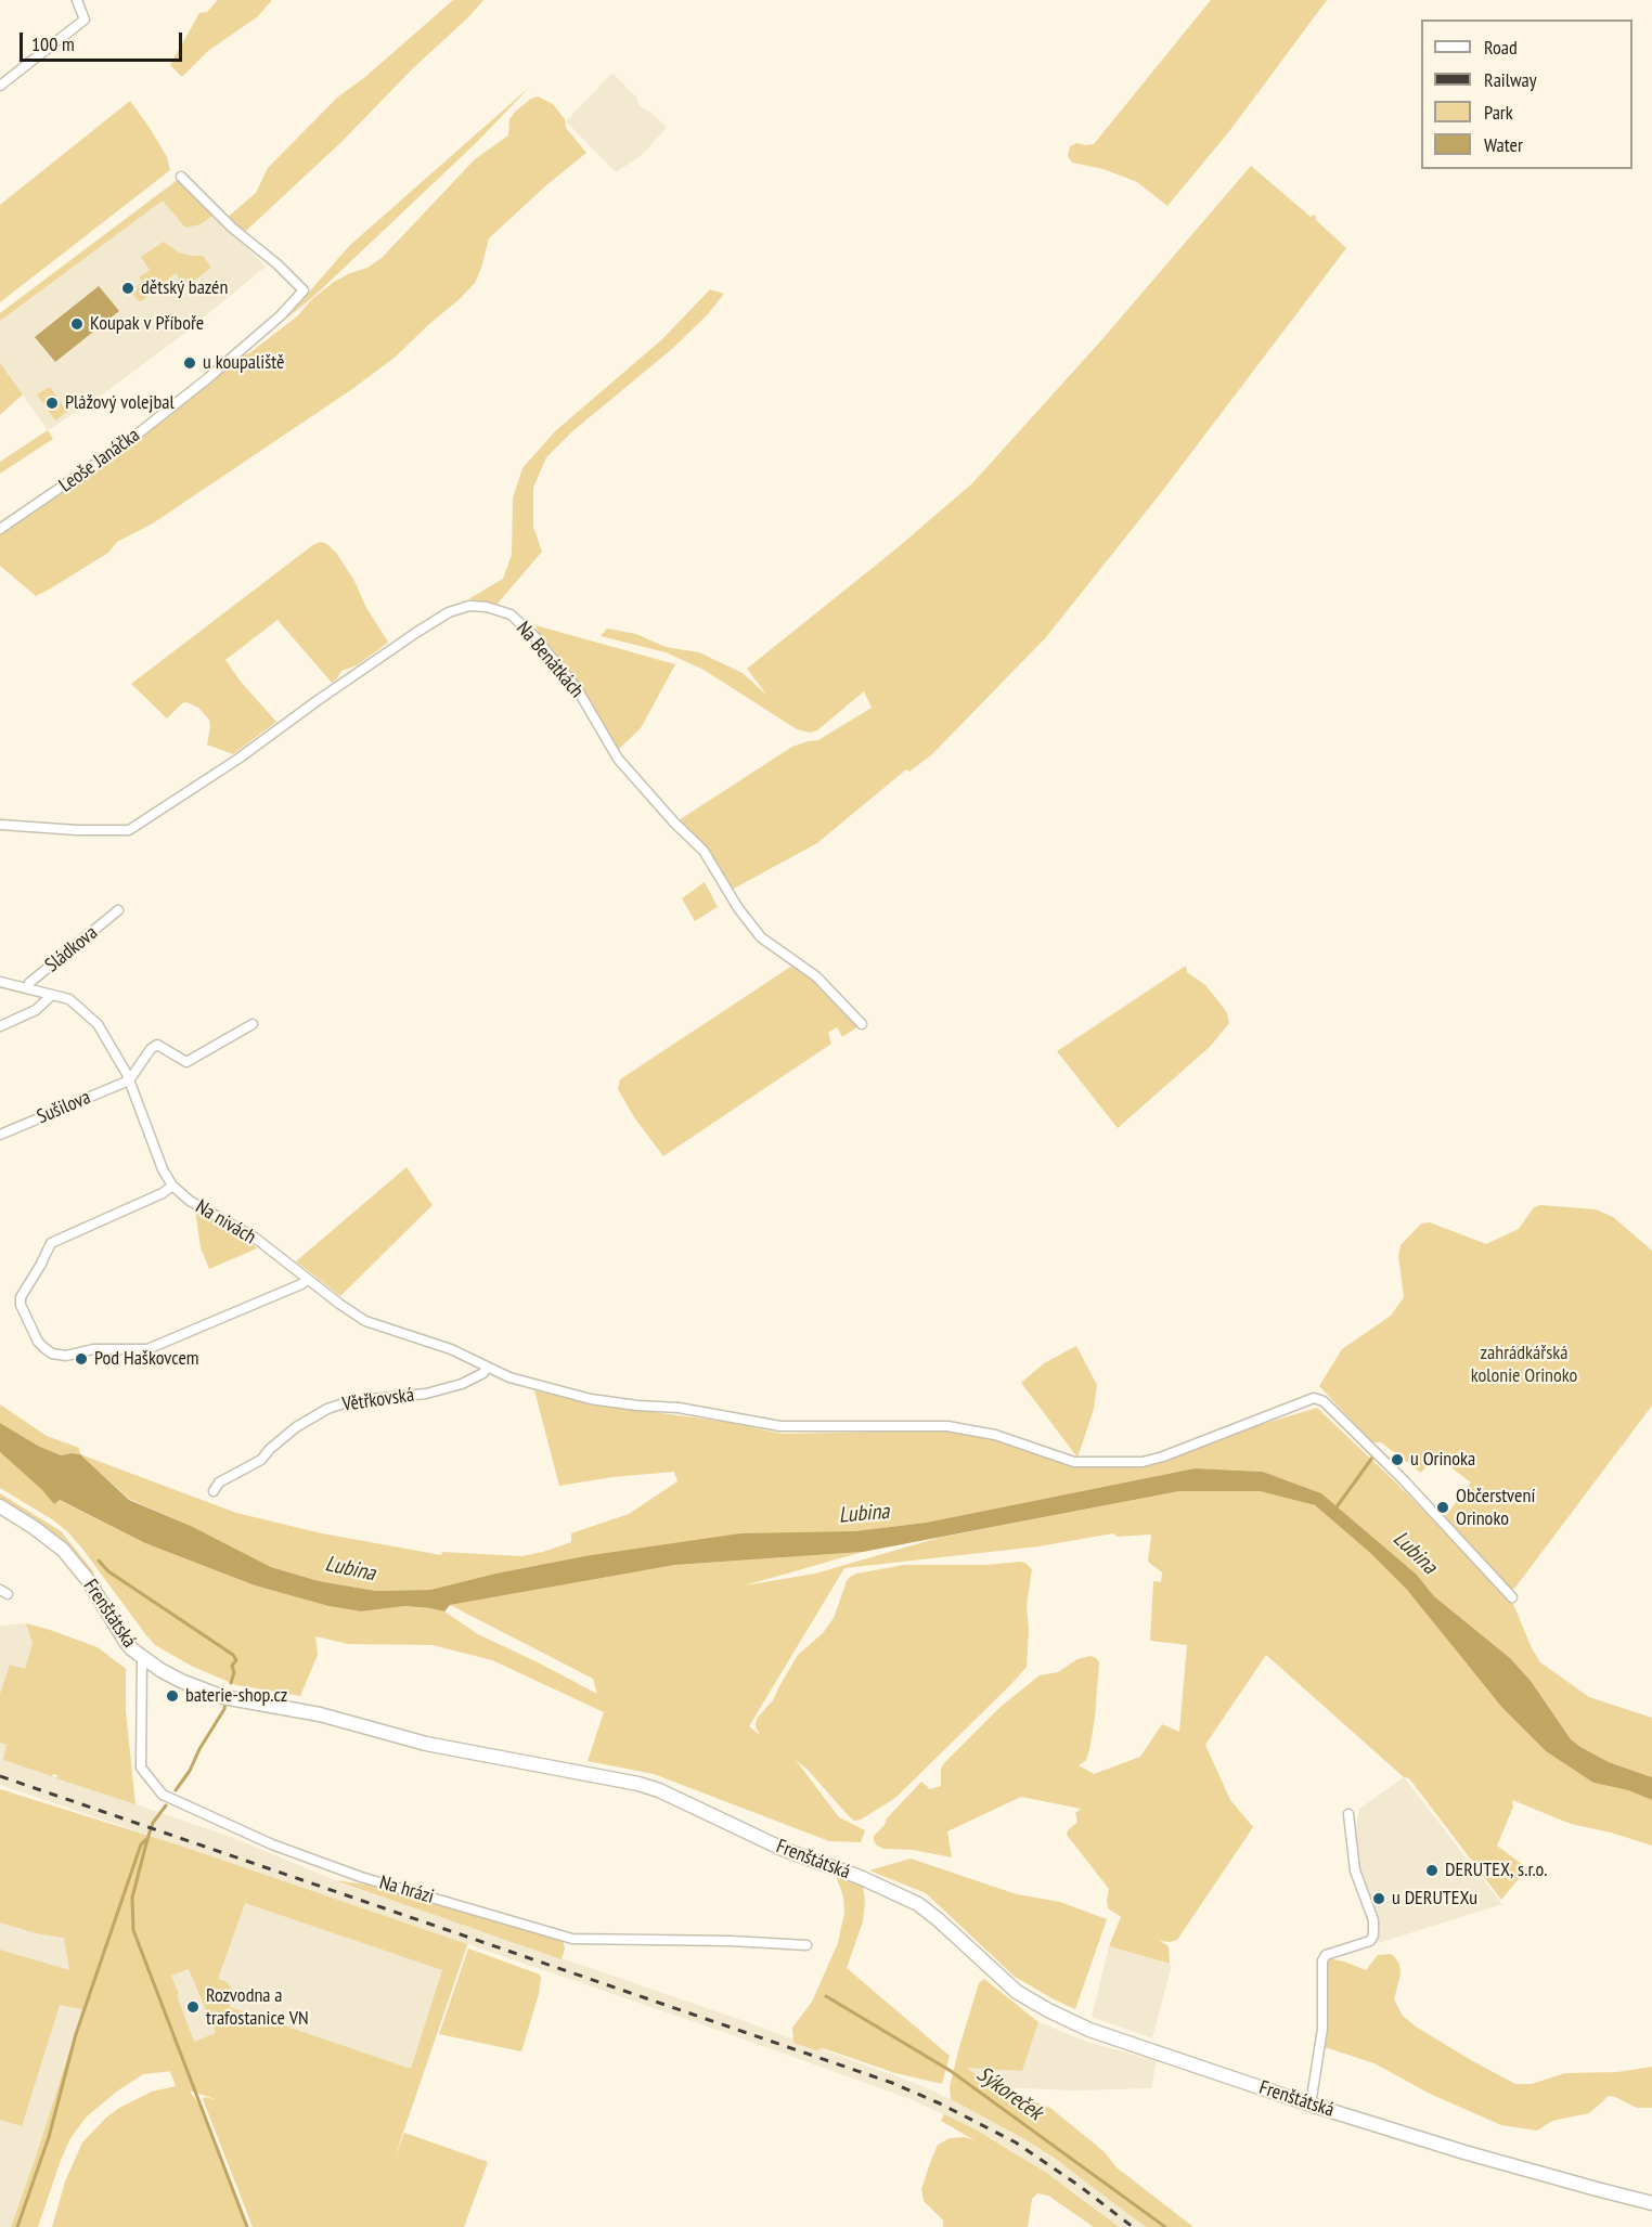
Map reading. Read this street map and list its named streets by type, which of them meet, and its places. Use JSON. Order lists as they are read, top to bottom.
{
  "streets": {
    "main road": ["Frenštátská"],
    "street": [
      "Leoše Janáčka",
      "Na Benátkách",
      "Sládkova",
      "Sušilova",
      "Na nivách",
      "Větřkovská",
      "Na hrázi"
    ]
  },
  "crossings": [
    ["Sládkova", "Na nivách"],
    ["Sušilova", "Na nivách"],
    ["Na nivách", "Větřkovská"],
    ["Frenštátská", "Na hrázi"]
  ],
  "water": ["Lubina", "Sýkoreček"],
  "parks": ["zahrádkářská kolonie Orinoko"],
  "places": [
    "dětský bazén",
    "Koupak v Příboře",
    "u koupaliště",
    "Plážový volejbal",
    "Pod Haškovcem",
    "u Orinoka",
    "Občerstvení Orinoko",
    "baterie-shop.cz",
    "DERUTEX, s.r.o.",
    "u DERUTEXu",
    "Rozvodna a trafostanice VN"
  ],
  "legend": [
    "Road",
    "Railway",
    "Park",
    "Water"
  ],
  "scale_bar": "100 m"
}
